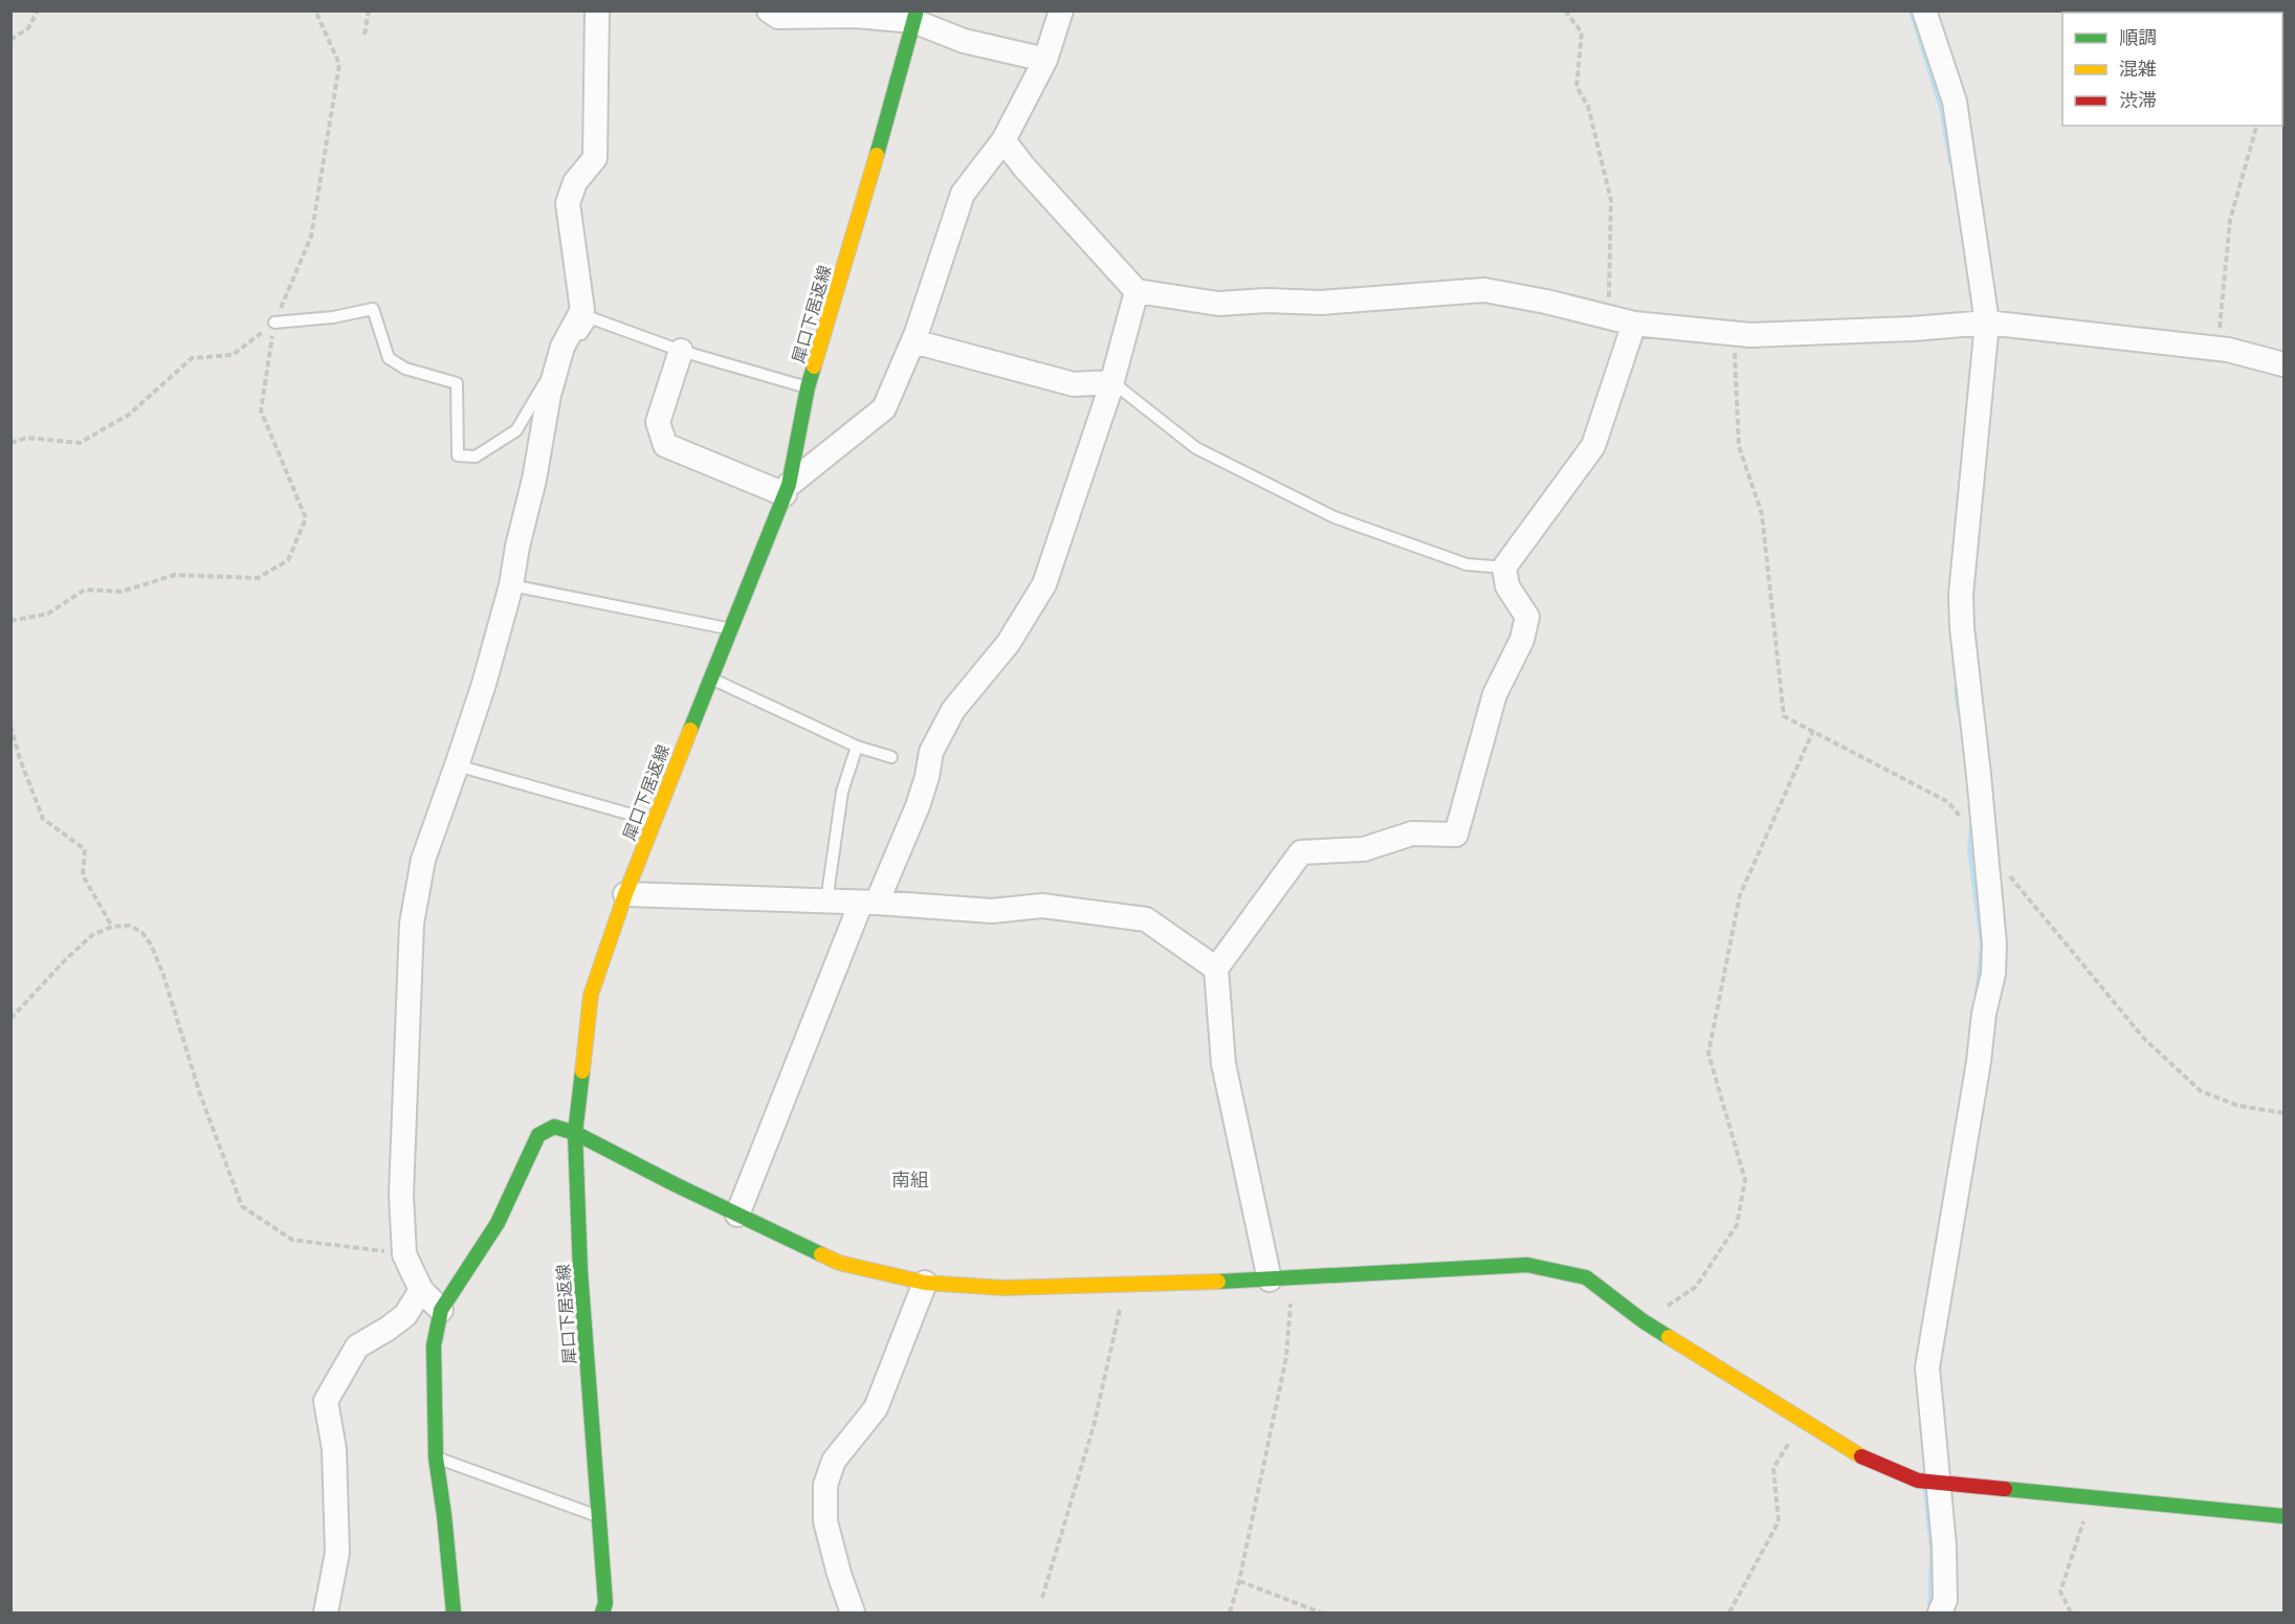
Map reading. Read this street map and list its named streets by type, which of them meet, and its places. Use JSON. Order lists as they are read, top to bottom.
{
  "streets": {
    "street": ["犀口下居返線"]
  },
  "districts": ["南組"],
  "legend": ["順調", "混雑", "渋滞"]
}
